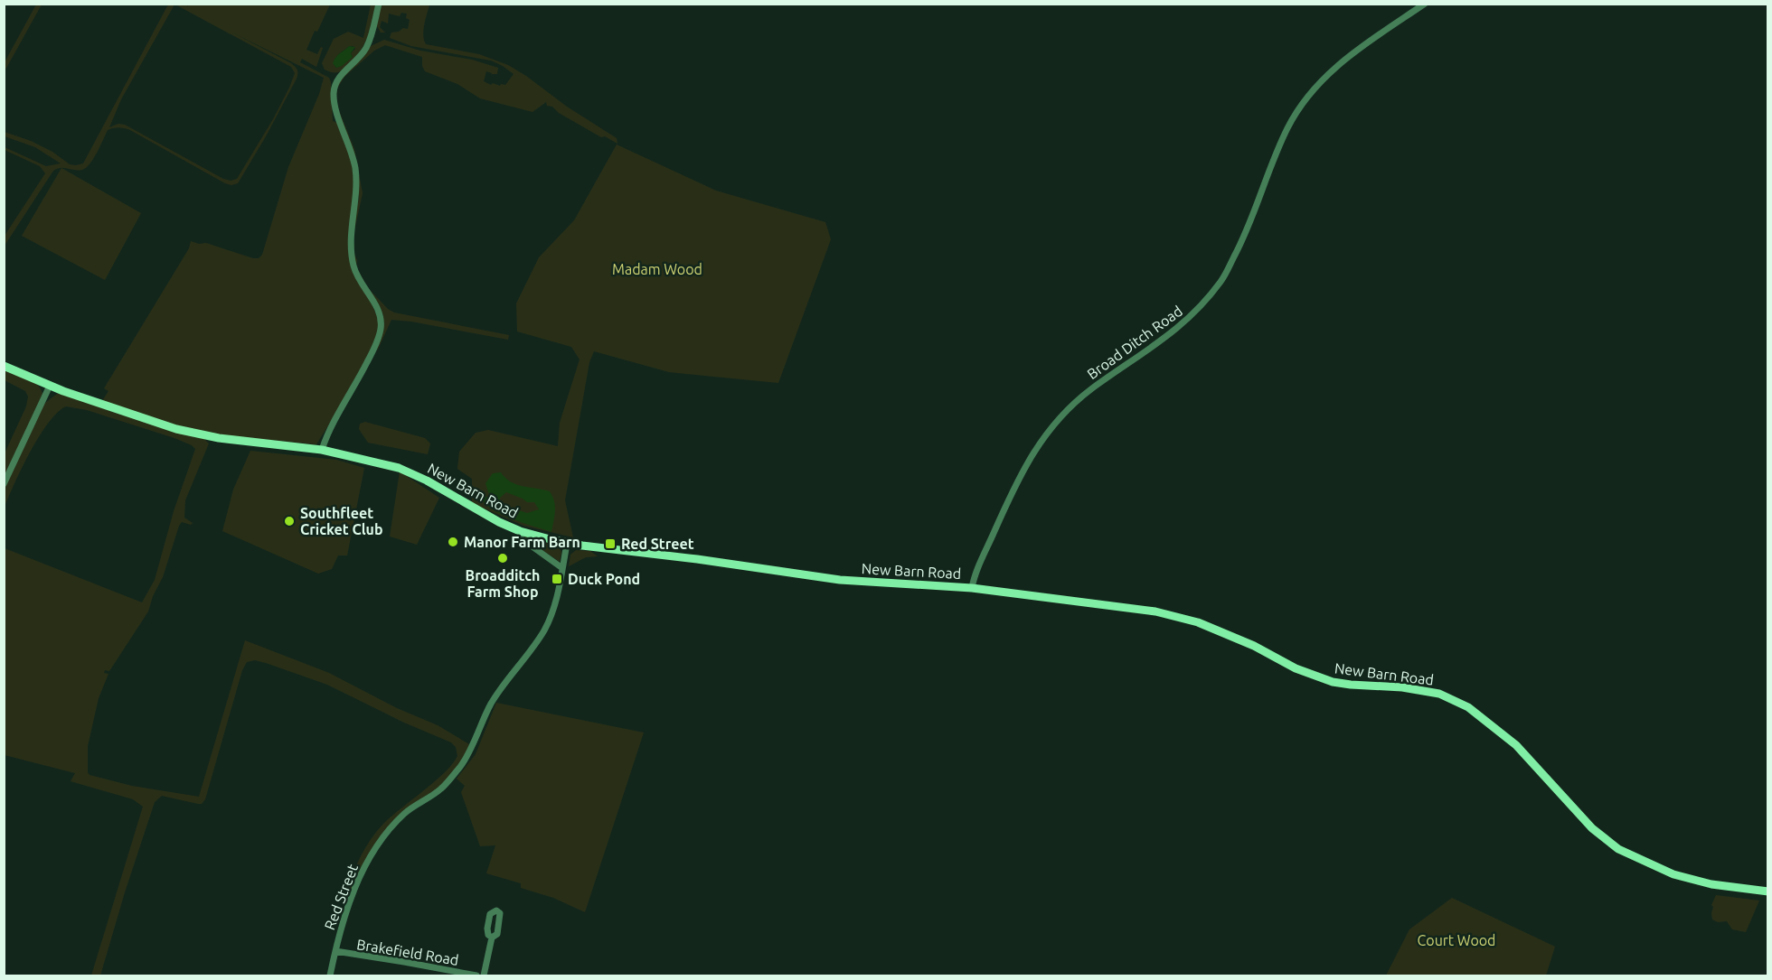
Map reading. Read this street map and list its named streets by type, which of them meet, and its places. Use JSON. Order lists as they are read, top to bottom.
{
  "streets": {
    "street": [
      "Broad Ditch Road",
      "New Barn Road",
      "Red Street",
      "Brakefield Road"
    ]
  },
  "crossings": [
    ["Broad Ditch Road", "New Barn Road"],
    ["New Barn Road", "Red Street"],
    ["Red Street", "Brakefield Road"]
  ],
  "parks": ["Madam Wood", "Court Wood"],
  "places": {
    "other": ["Southfleet Cricket Club", "Manor Farm Barn", "Broadditch Farm Shop"],
    "transit": ["Red Street", "Duck Pond"]
  }
}
